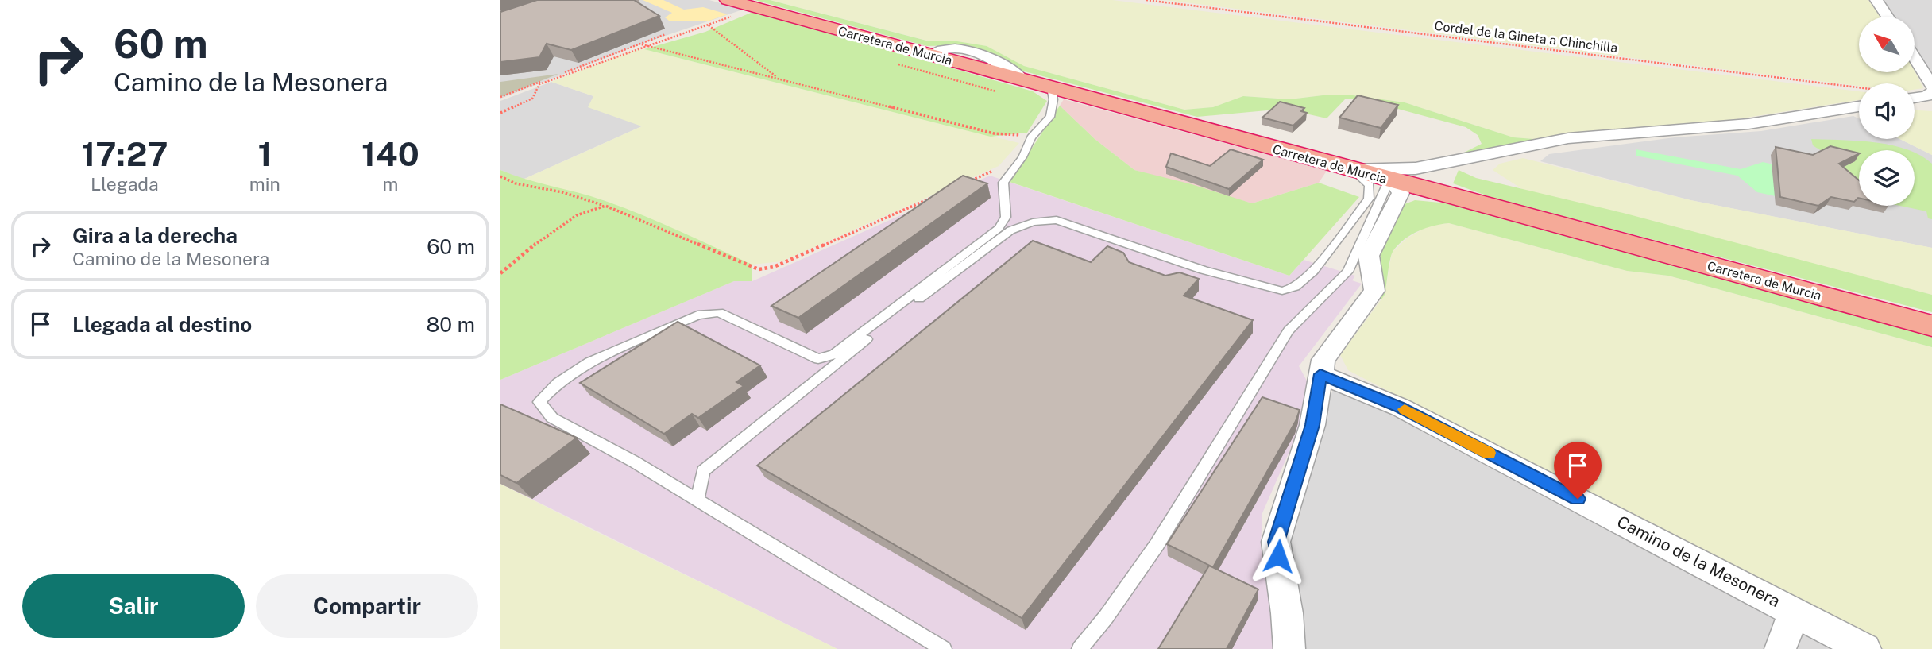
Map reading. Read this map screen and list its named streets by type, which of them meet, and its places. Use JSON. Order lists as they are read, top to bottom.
{
  "streets": {
    "highway": ["Carretera de Murcia"],
    "street": ["Camino de la Mesonera"],
    "path": ["Cordel de la Gineta a Chinchilla"]
  },
  "north": "top left",
  "page": {
    "turn": ["60 m", "Camino de la Mesonera"],
    "eta": [
      "17:27",
      "Llegada",
      "1",
      "min",
      "140",
      "m"
    ],
    "list": [
      {
        "name": "Gira a la derecha",
        "note": "Camino de la Mesonera",
        "value": "60 m"
      },
      {
        "name": "Llegada al destino",
        "value": "80 m"
      }
    ],
    "buttons": ["Salir", "Compartir"]
  }
}
